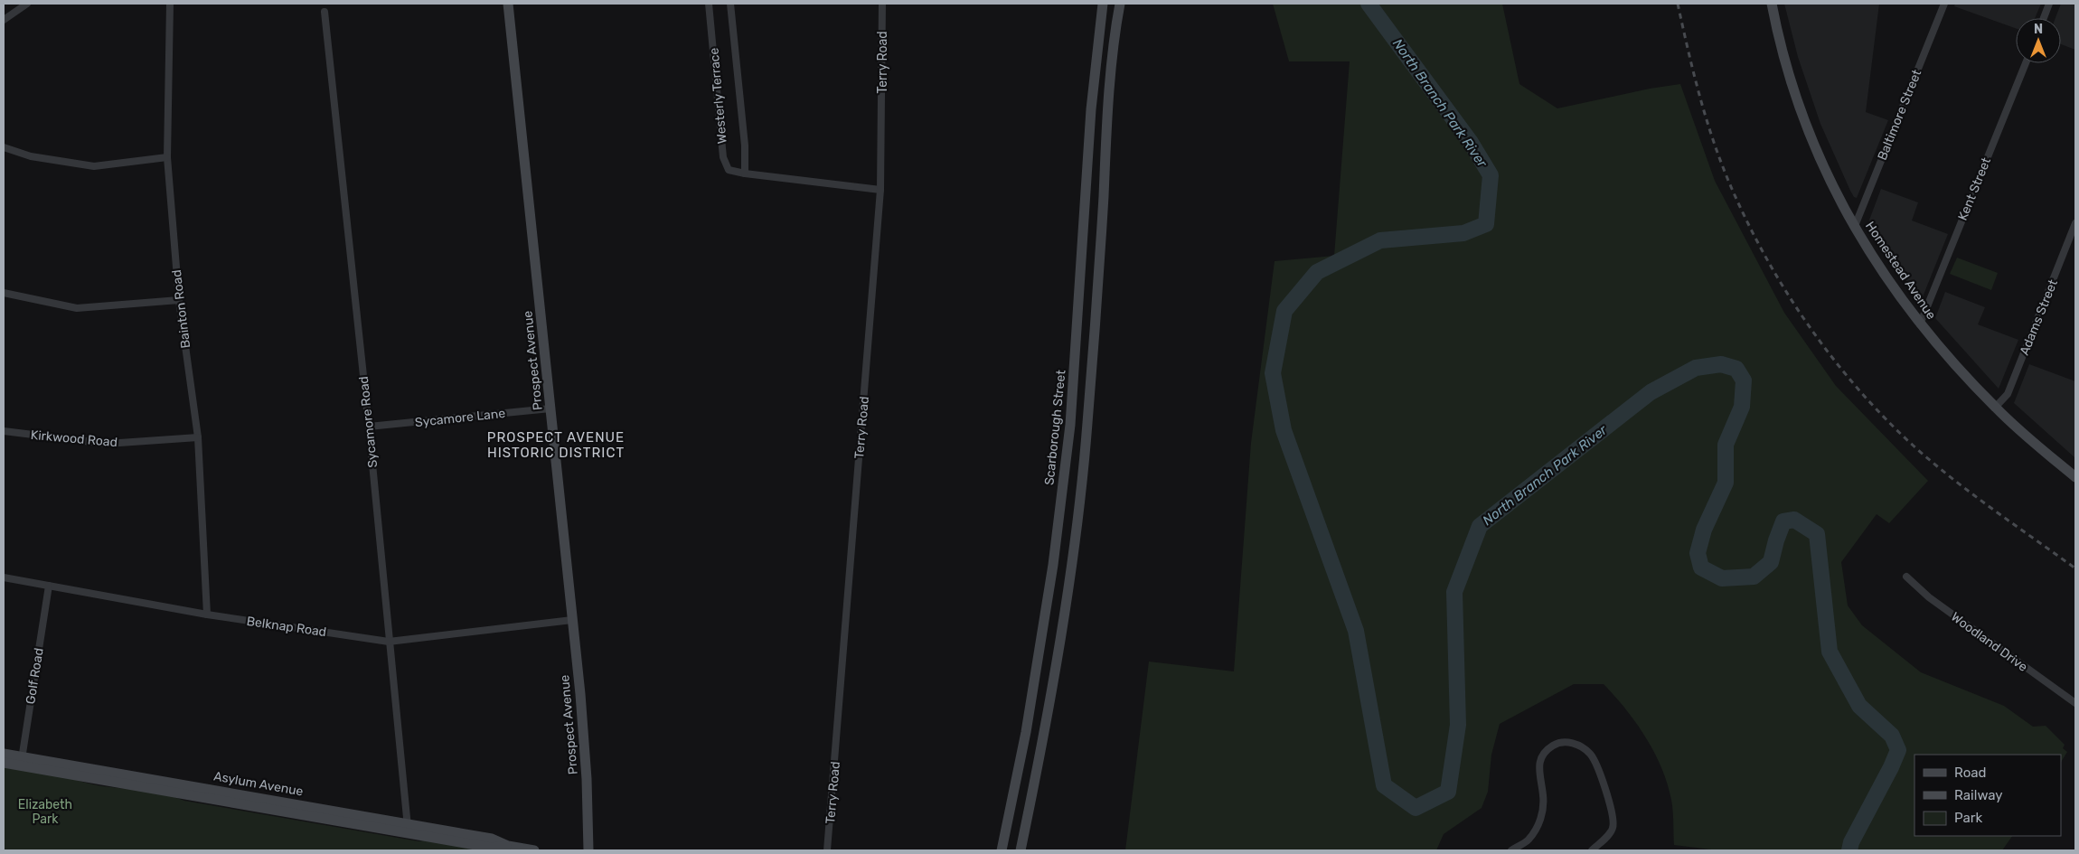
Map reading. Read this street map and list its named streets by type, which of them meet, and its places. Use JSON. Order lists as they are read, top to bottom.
{
  "streets": {
    "main road": [
      "Homestead Avenue",
      "Prospect Avenue",
      "Scarborough Street",
      "Asylum Avenue"
    ],
    "street": [
      "Terry Road",
      "Westerly Terrace",
      "Baltimore Street",
      "Kent Street",
      "Bainton Road",
      "Adams Street",
      "Sycamore Lane",
      "Sycamore Road",
      "Kirkwood Road",
      "Belknap Road",
      "Woodland Drive",
      "Golf Road"
    ]
  },
  "crossings": [
    ["Terry Road", "Westerly Terrace"],
    ["Baltimore Street", "Homestead Avenue"],
    ["Kent Street", "Homestead Avenue"],
    ["Homestead Avenue", "Adams Street"],
    ["Bainton Road", "Kirkwood Road"],
    ["Bainton Road", "Belknap Road"],
    ["Prospect Avenue", "Sycamore Lane"],
    ["Prospect Avenue", "Belknap Road"],
    ["Sycamore Lane", "Sycamore Road"],
    ["Sycamore Road", "Belknap Road"],
    ["Sycamore Road", "Asylum Avenue"],
    ["Belknap Road", "Golf Road"],
    ["Golf Road", "Asylum Avenue"]
  ],
  "districts": ["PROSPECT AVENUE HISTORIC DISTRICT"],
  "water": ["North Branch Park River"],
  "parks": ["Elizabeth Park"],
  "legend": ["Road", "Railway", "Park"],
  "north": "top"
}
